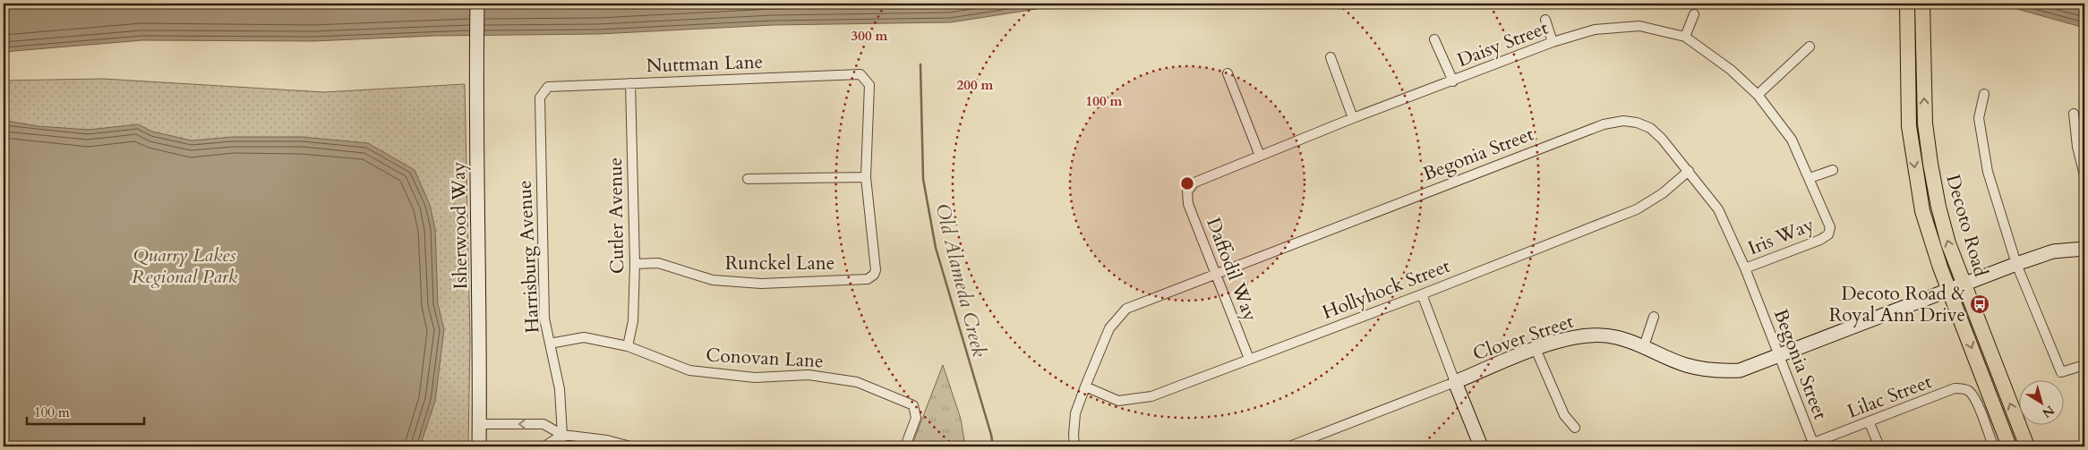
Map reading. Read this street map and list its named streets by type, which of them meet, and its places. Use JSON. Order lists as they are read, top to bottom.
{
  "streets": {
    "main road": ["Decoto Road"],
    "street": [
      "Daisy Street",
      "Nuttman Lane",
      "Begonia Street",
      "Cutler Avenue",
      "Isherwood Way",
      "Iris Way",
      "Harrisburg Avenue",
      "Runckel Lane",
      "Daffodil Way",
      "Hollyhock Street",
      "Clover Street",
      "Conovan Lane",
      "Lilac Street"
    ]
  },
  "crossings": [
    ["Daisy Street", "Iris Way"],
    ["Daisy Street", "Daffodil Way"],
    ["Nuttman Lane", "Cutler Avenue"],
    ["Nuttman Lane", "Harrisburg Avenue"],
    ["Nuttman Lane", "Runckel Lane"],
    ["Begonia Street", "Iris Way"],
    ["Begonia Street", "Daffodil Way"],
    ["Begonia Street", "Hollyhock Street"],
    ["Begonia Street", "Clover Street"],
    ["Begonia Street", "Lilac Street"],
    ["Cutler Avenue", "Runckel Lane"],
    ["Cutler Avenue", "Conovan Lane"],
    ["Decoto Road", "Clover Street"],
    ["Harrisburg Avenue", "Conovan Lane"],
    ["Daffodil Way", "Hollyhock Street"]
  ],
  "water": ["Old Alameda Creek"],
  "parks": ["Quarry Lakes Regional Park"],
  "places": {
    "bus stop": ["Decoto Road & Royal Ann Drive"]
  },
  "scale_bar": "100 m",
  "north": "bottom right",
  "rings": ["300 m", "200 m", "100 m"]
}
